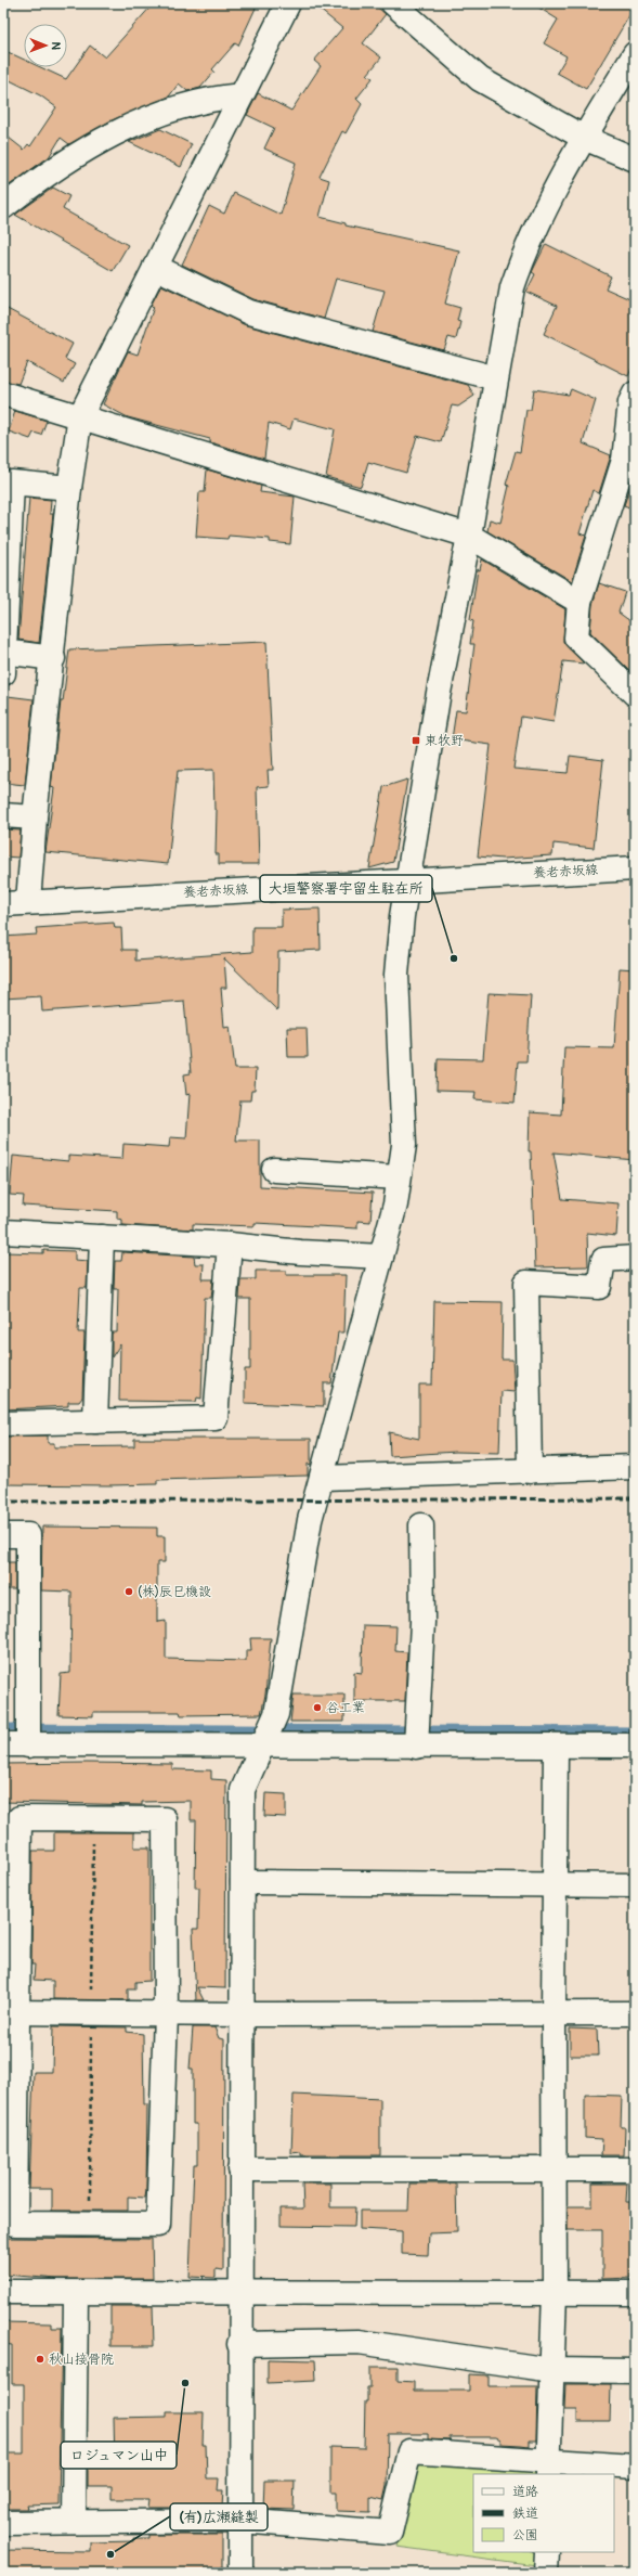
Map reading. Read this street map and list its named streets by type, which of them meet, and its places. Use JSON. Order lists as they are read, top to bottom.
{
  "streets": {
    "street": ["養老赤坂線"]
  },
  "places": {
    "transit": ["東牧野"],
    "other": [
      "大垣警察署宇留生駐在所",
      "(株)辰巳機設",
      "谷工業",
      "秋山接骨院",
      "ロジュマン山中",
      "(有)広瀬縫製"
    ]
  },
  "legend": ["道路", "鉄道", "公園"],
  "north": "right"
}
